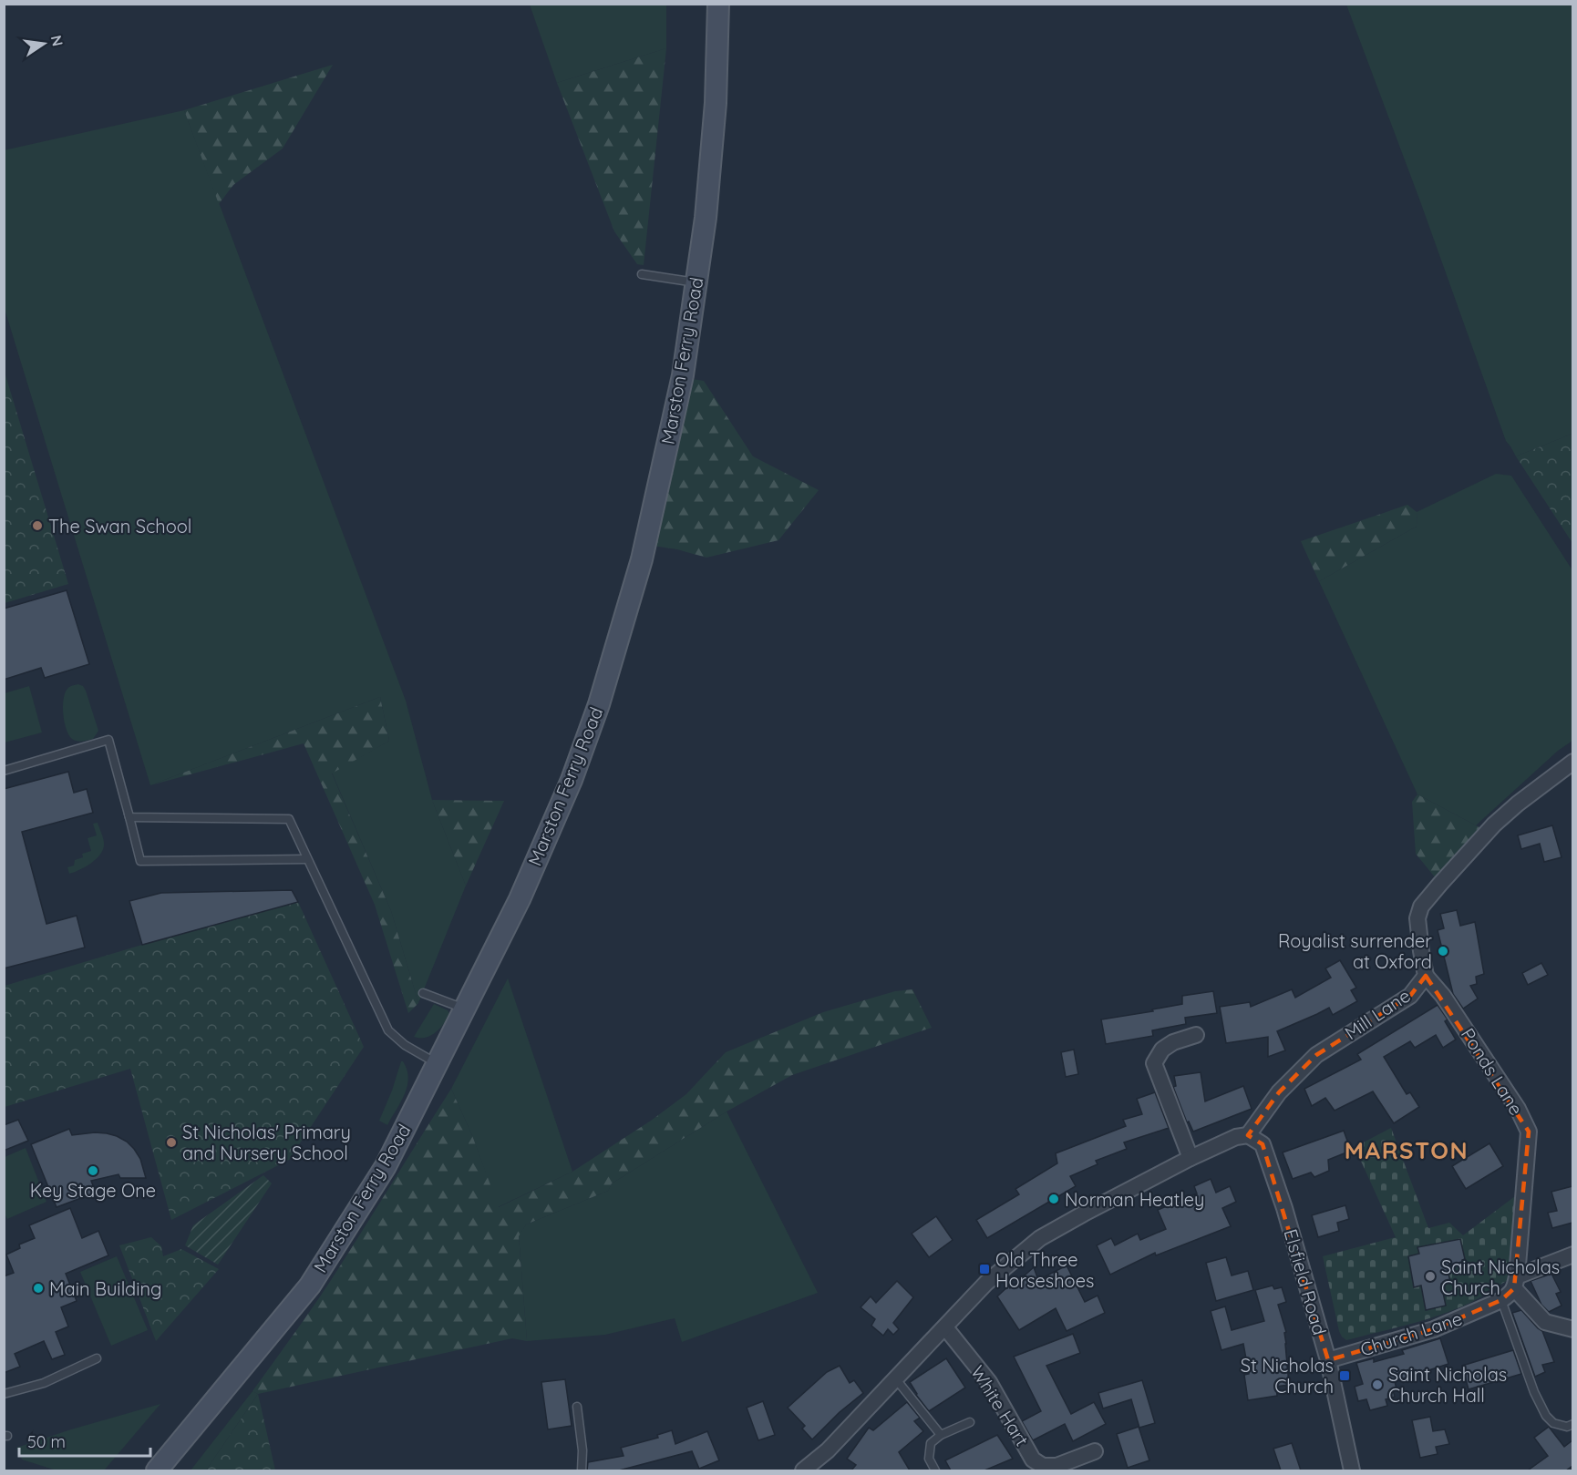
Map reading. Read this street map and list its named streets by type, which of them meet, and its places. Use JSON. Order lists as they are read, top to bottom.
{
  "streets": {
    "main road": ["Marston Ferry Road"],
    "street": [
      "Mill Lane",
      "Ponds Lane",
      "Elsfield Road",
      "Church Lane",
      "White Hart"
    ]
  },
  "crossings": [
    ["Mill Lane", "Ponds Lane"],
    ["Mill Lane", "Elsfield Road"],
    ["Ponds Lane", "Church Lane"],
    ["Elsfield Road", "Church Lane"]
  ],
  "districts": ["MARSTON"],
  "places": {
    "other": [
      "The Swan School",
      "Royalist surrender at Oxford",
      "St Nicholas' Primary and Nursery School",
      "Key Stage One",
      "Norman Heatley",
      "Saint Nicholas Church",
      "Main Building",
      "Saint Nicholas Church Hall"
    ],
    "transit": ["Old Three Horseshoes", "St Nicholas Church"]
  },
  "scale_bar": "50 m",
  "north": "right"
}
